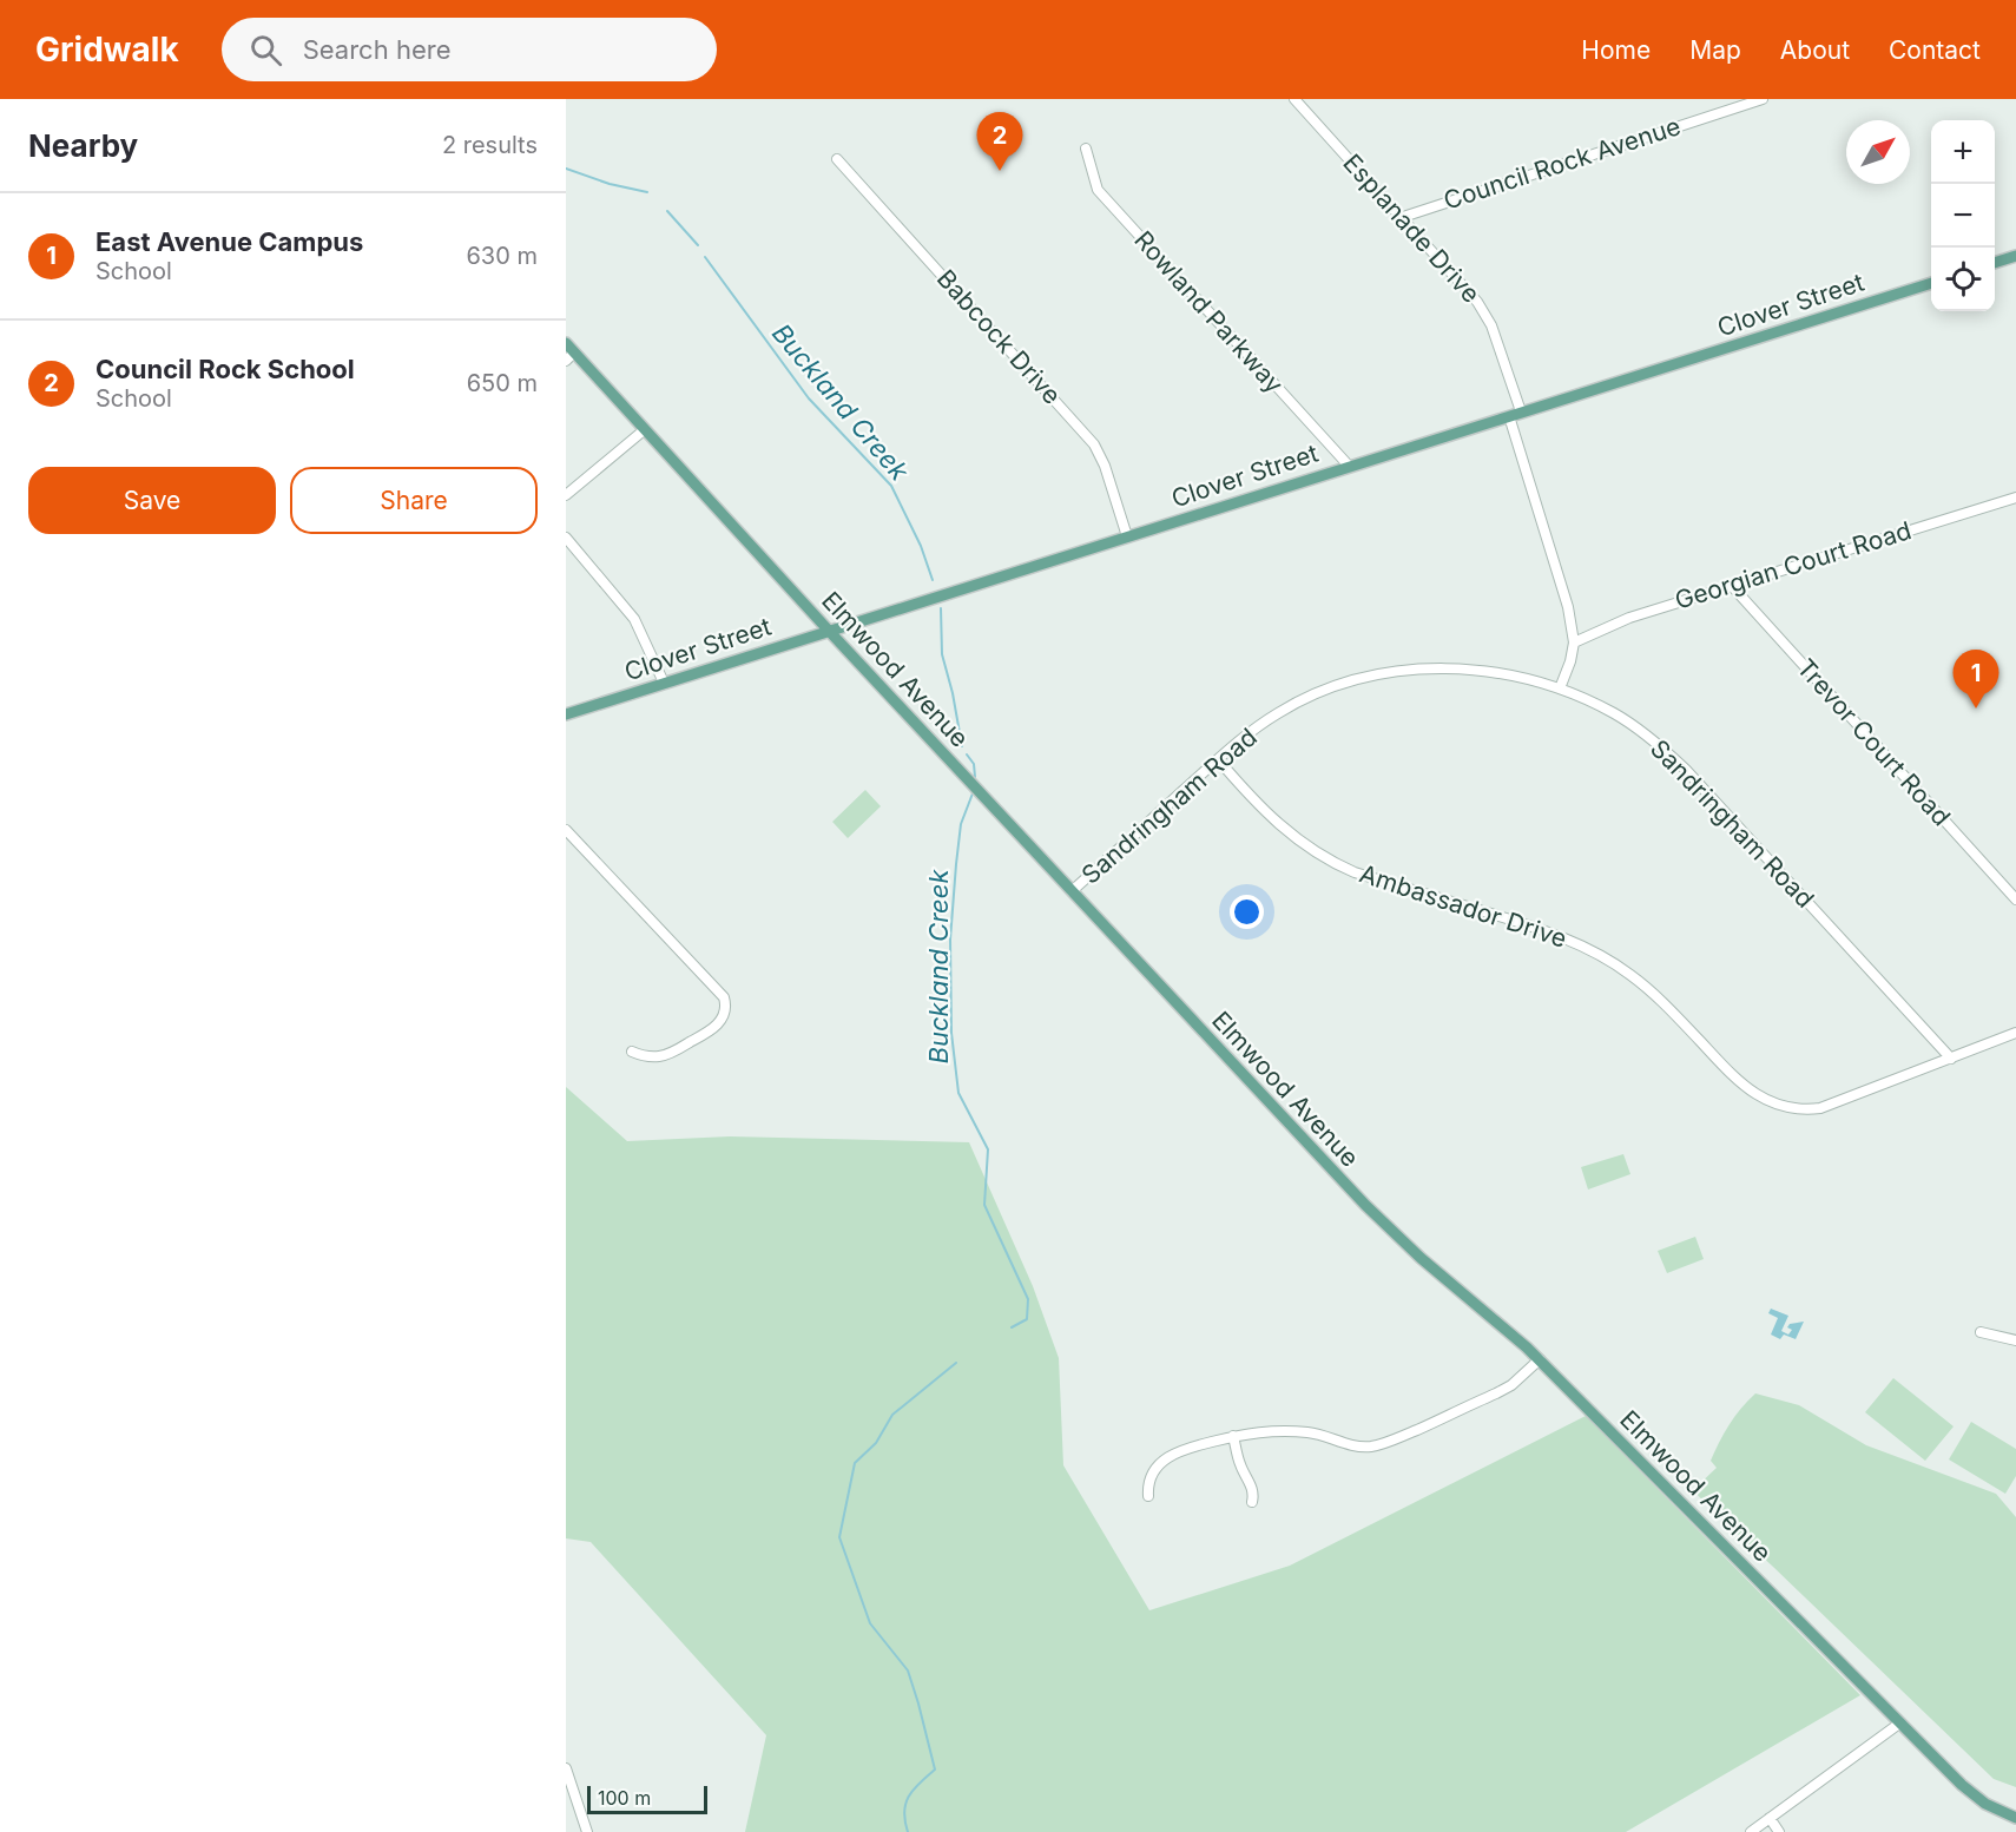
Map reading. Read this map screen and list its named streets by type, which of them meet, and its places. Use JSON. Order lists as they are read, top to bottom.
{
  "streets": {
    "main road": ["Clover Street", "Elmwood Avenue"],
    "street": [
      "Council Rock Avenue",
      "Esplanade Drive",
      "Rowland Parkway",
      "Babcock Drive",
      "Georgian Court Road",
      "Trevor Court Road",
      "Sandringham Road",
      "Ambassador Drive"
    ]
  },
  "crossings": [
    ["Council Rock Avenue", "Esplanade Drive"],
    ["Esplanade Drive", "Clover Street"],
    ["Clover Street", "Rowland Parkway"],
    ["Clover Street", "Babcock Drive"],
    ["Clover Street", "Elmwood Avenue"],
    ["Georgian Court Road", "Trevor Court Road"],
    ["Elmwood Avenue", "Sandringham Road"],
    ["Sandringham Road", "Ambassador Drive"]
  ],
  "water": ["Buckland Creek"],
  "scale_bar": "100 m",
  "north": "top right",
  "page": {
    "header": "Gridwalk",
    "search": "Search here",
    "nav": [
      "Home",
      "Map",
      "About",
      "Contact"
    ],
    "heading": ["Nearby", "2 results"],
    "pins": ["2", "1"],
    "map_buttons": ["+", "−"],
    "list": [
      {
        "mark": "1",
        "name": "East Avenue Campus",
        "note": "School",
        "value": "630 m"
      },
      {
        "mark": "2",
        "name": "Council Rock School",
        "note": "School",
        "value": "650 m"
      }
    ],
    "buttons": ["Save", "Share"],
    "scale": "100 m"
  }
}
